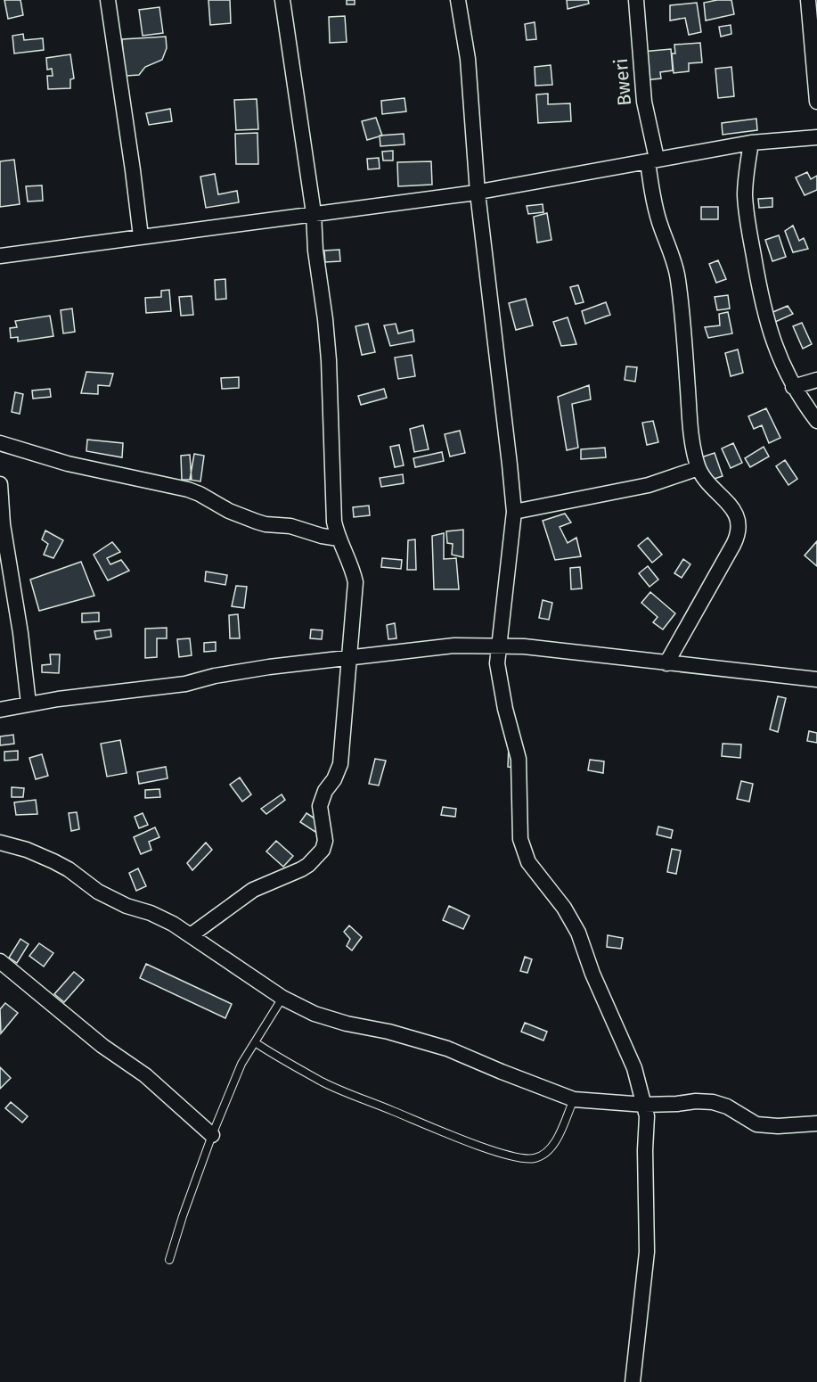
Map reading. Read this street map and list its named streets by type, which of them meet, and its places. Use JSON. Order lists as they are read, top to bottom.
{
  "streets": {
    "street": ["Bweri"]
  }
}
